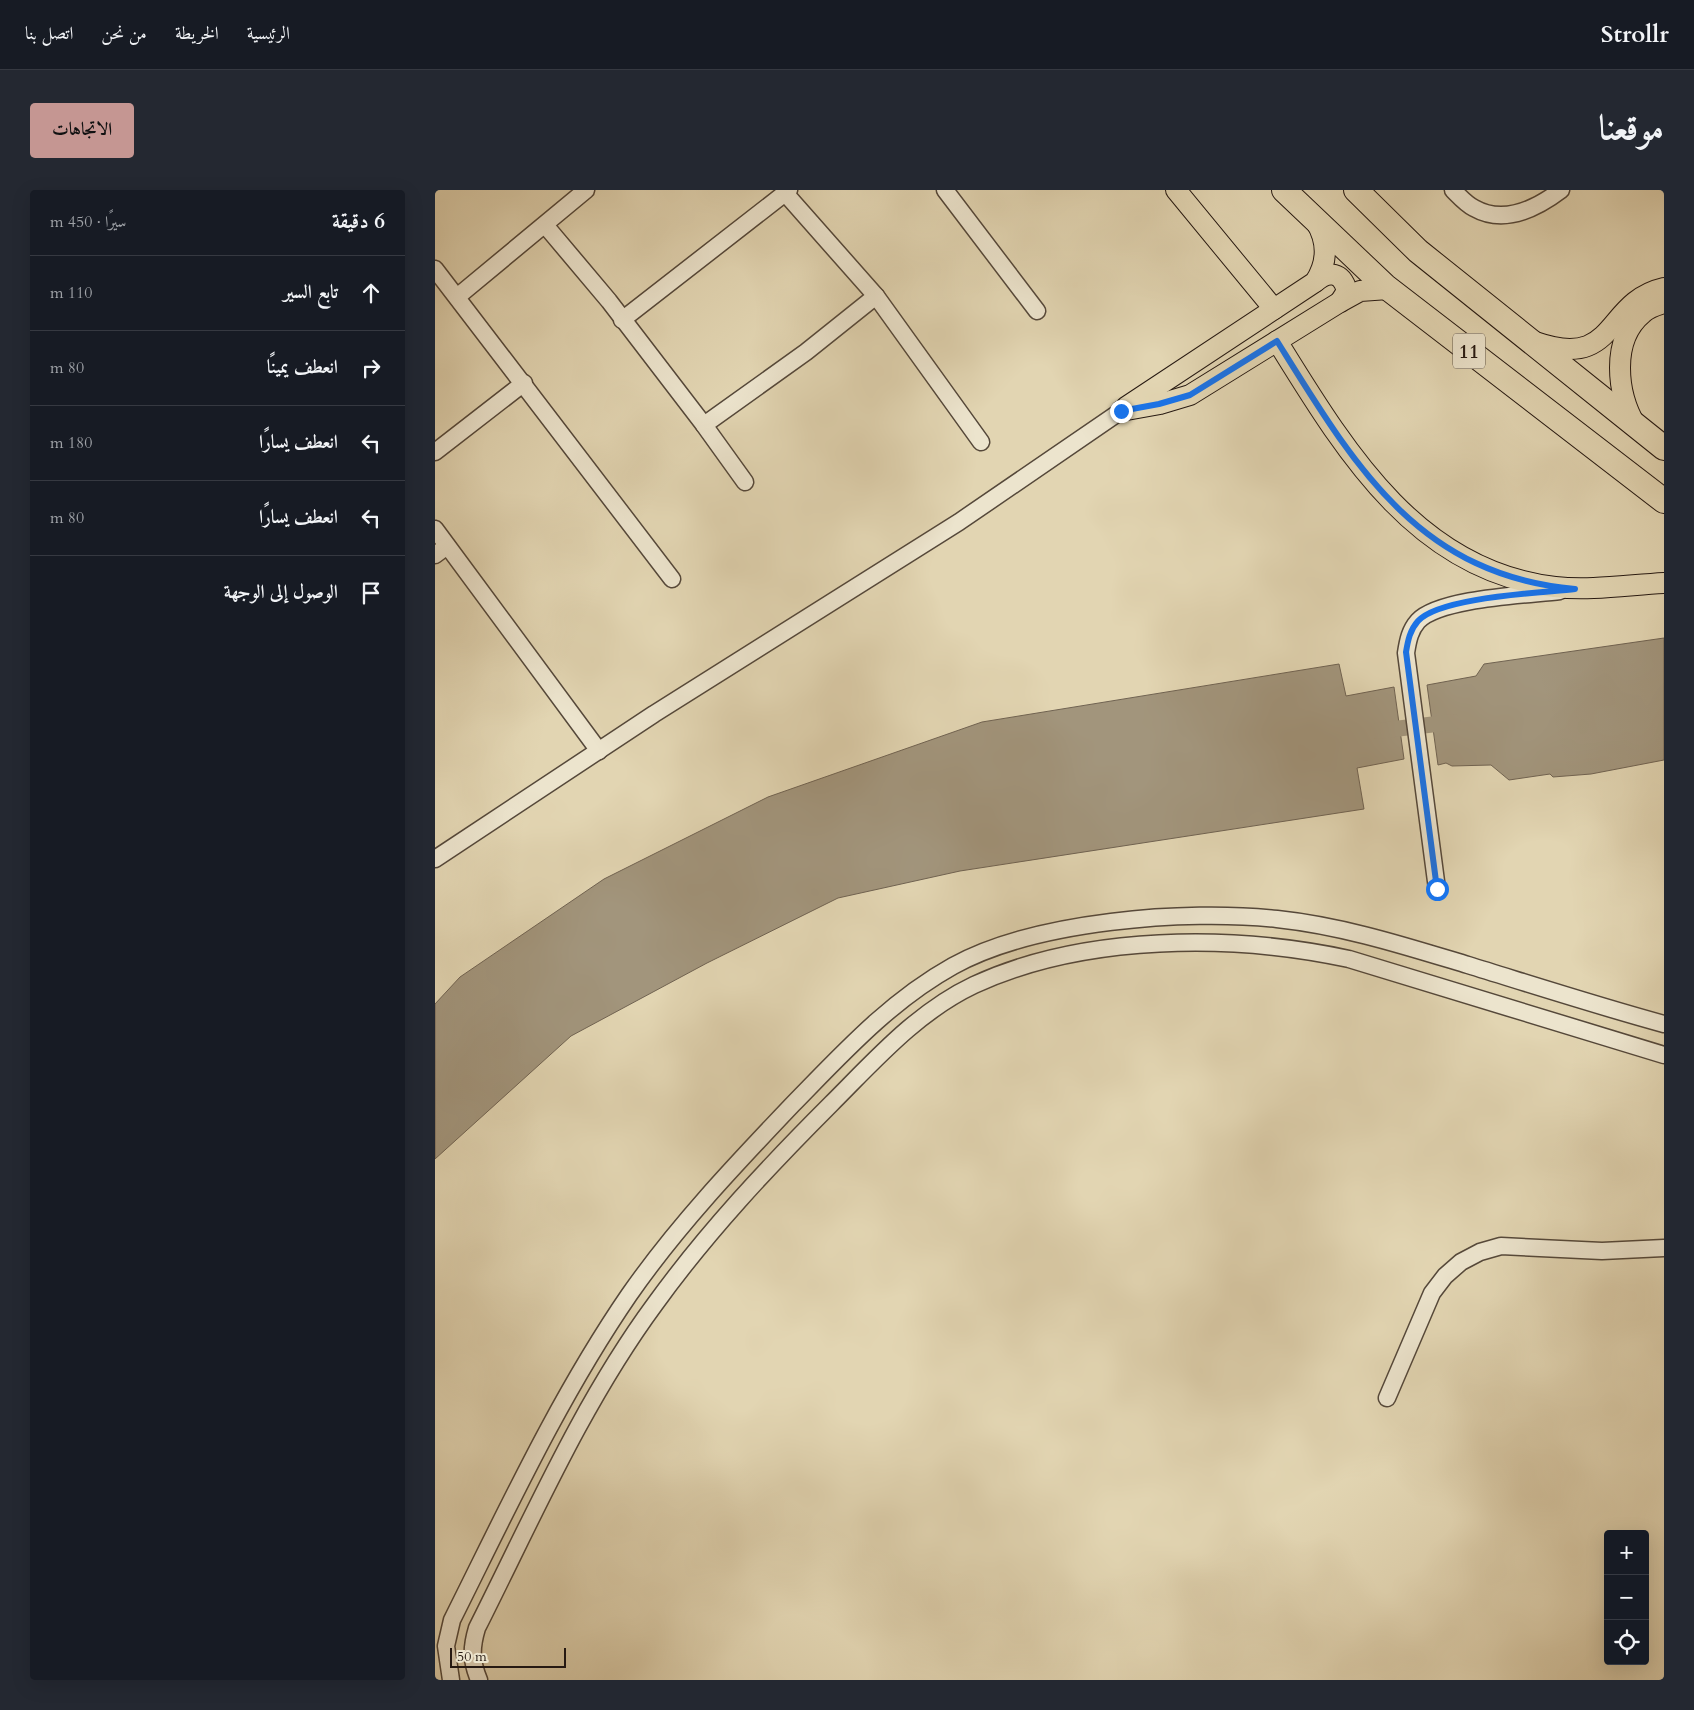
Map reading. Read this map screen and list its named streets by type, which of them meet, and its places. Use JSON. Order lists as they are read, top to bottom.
{
  "streets": {
    "highway": ["11"]
  },
  "scale_bar": "50 m",
  "page": {
    "header": "Strollr",
    "nav": [
      "الرئيسية",
      "الخريطة",
      "من نحن",
      "اتصل بنا"
    ],
    "title": "موقعنا",
    "buttons": "الاتجاهات",
    "heading": ["6 دقيقة", "سيرًا · 450 m"],
    "list": [
      ["تابع السير", "110 m"],
      ["انعطف يمينًا", "80 m"],
      ["انعطف يسارًا", "180 m"],
      ["انعطف يسارًا", "80 m"],
      "الوصول إلى الوجهة"
    ],
    "map_buttons": ["+", "−"],
    "scale": "50 m"
  }
}
